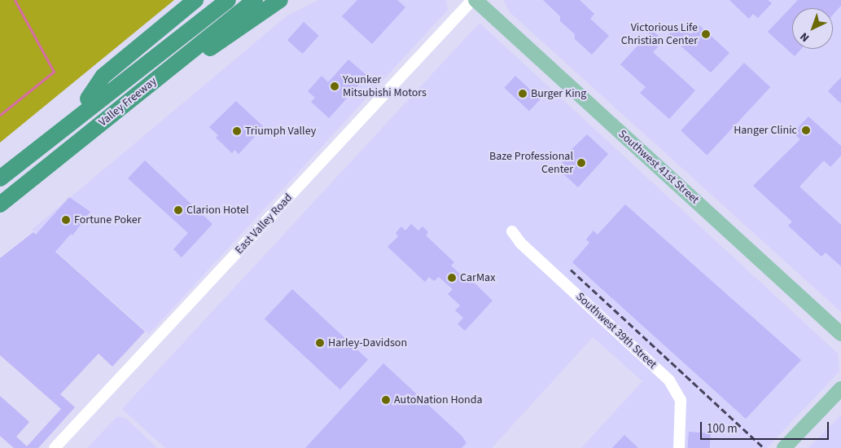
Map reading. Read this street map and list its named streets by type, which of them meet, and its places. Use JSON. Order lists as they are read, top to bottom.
{
  "streets": {
    "highway": ["Valley Freeway"],
    "main road": ["Southwest 41st Street"],
    "street": ["East Valley Road", "Southwest 39th Street"]
  },
  "places": [
    "Victorious Life Christian Center",
    "Younker Mitsubishi Motors",
    "Burger King",
    "Hanger Clinic",
    "Triumph Valley",
    "Baze Professional Center",
    "Clarion Hotel",
    "Fortune Poker",
    "CarMax",
    "Harley-Davidson",
    "AutoNation Honda"
  ],
  "scale_bar": "100 m",
  "north": "bottom left"
}
